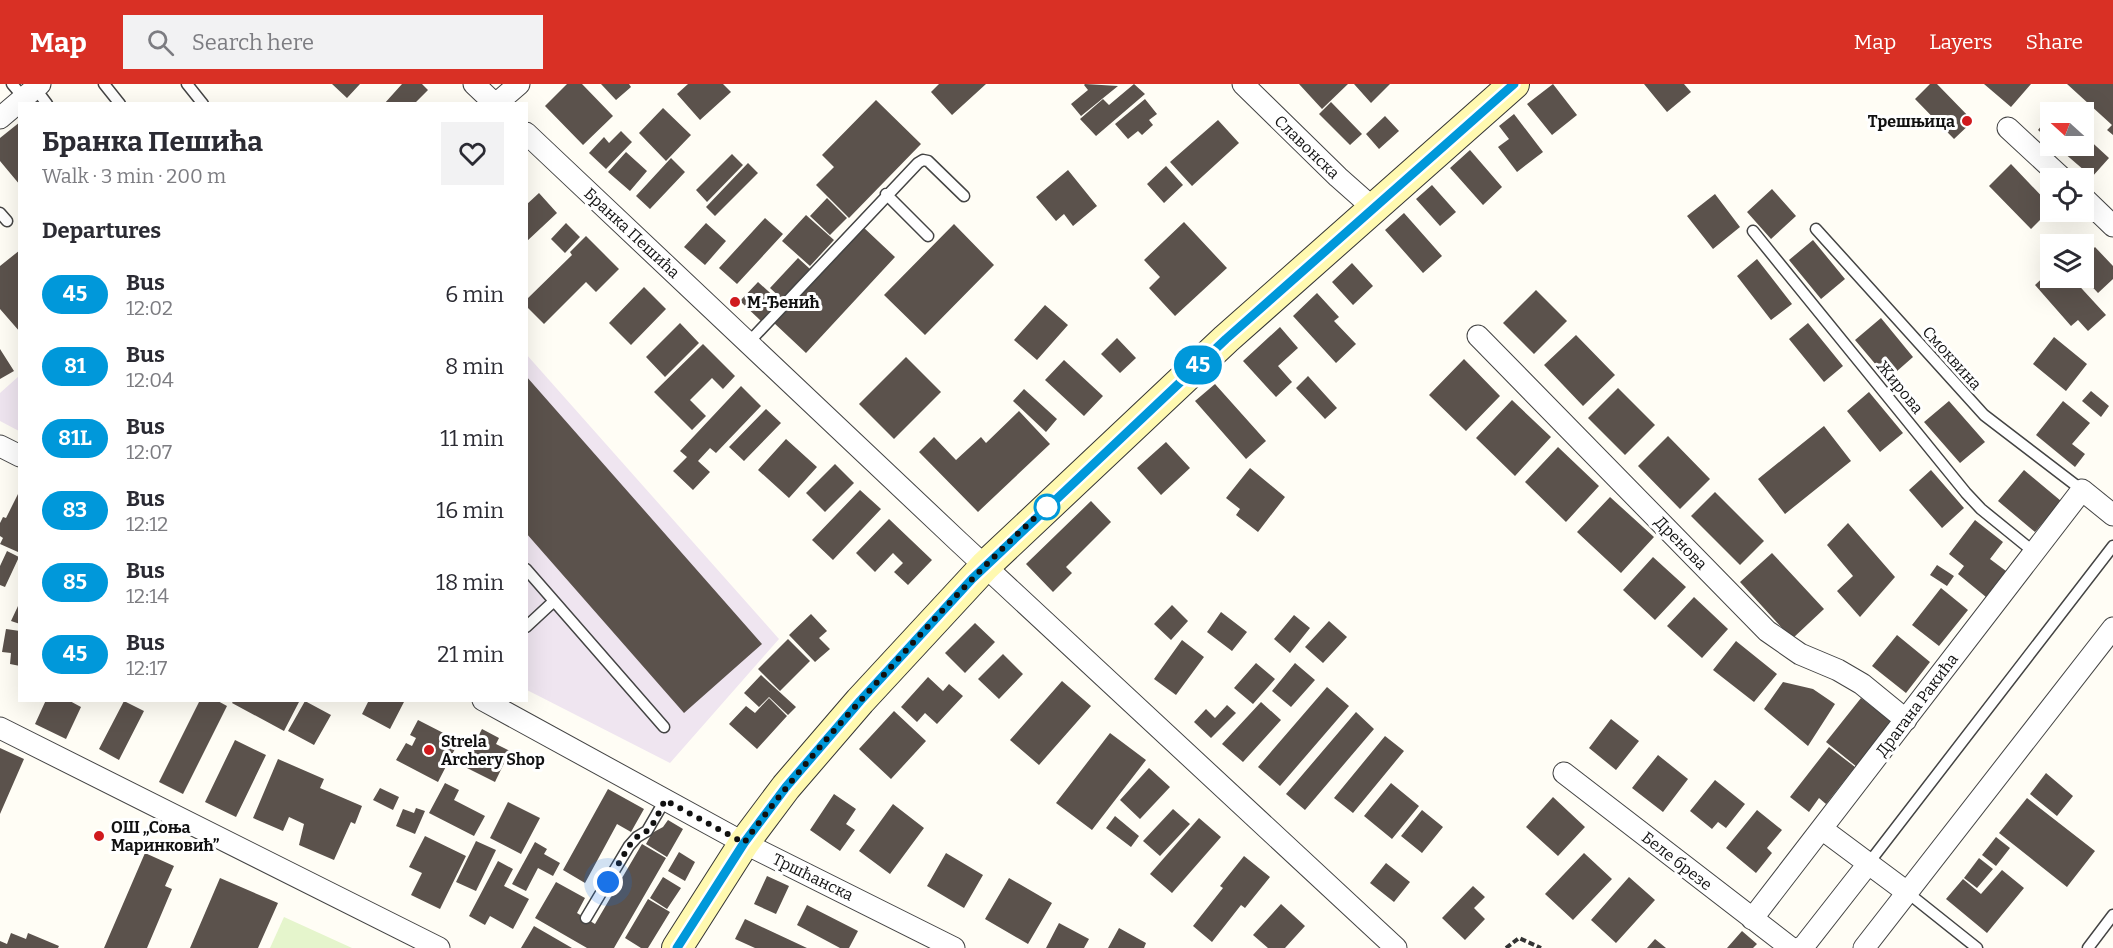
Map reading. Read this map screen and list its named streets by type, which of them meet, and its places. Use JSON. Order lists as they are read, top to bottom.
{
  "streets": {
    "street": [
      "Славонска",
      "Бранка Пешића",
      "Дренова",
      "Драгана Ракића",
      "Беле брезе",
      "Тршћанска"
    ],
    "lane": ["Смоквина", "Жирова"]
  },
  "crossings": [
    ["Смоквина", "Драгана Ракића"],
    ["Жирова", "Драгана Ракића"],
    ["Дренова", "Драгана Ракића"],
    ["Драгана Ракића", "Беле брезе"]
  ],
  "places": [
    "Трешњица",
    "М-Ђенић",
    "Strela Archery Shop",
    "ОШ „Соња Маринковић”"
  ],
  "lines": ["bus line 45"],
  "north": "left",
  "page": {
    "header": "Map",
    "search": "Search here",
    "nav": ["Map", "Layers", "Share"],
    "on_map": "45",
    "heading": [
      ["Бранка Пешића", "Walk · 3 min · 200 m"],
      "Departures"
    ],
    "list": [
      {
        "mark": "45",
        "name": "Bus",
        "note": "12:02",
        "value": "6 min"
      },
      {
        "mark": "81",
        "name": "Bus",
        "note": "12:04",
        "value": "8 min"
      },
      {
        "mark": "81L",
        "name": "Bus",
        "note": "12:07",
        "value": "11 min"
      },
      {
        "mark": "83",
        "name": "Bus",
        "note": "12:12",
        "value": "16 min"
      },
      {
        "mark": "85",
        "name": "Bus",
        "note": "12:14",
        "value": "18 min"
      },
      {
        "mark": "45",
        "name": "Bus",
        "note": "12:17",
        "value": "21 min"
      }
    ]
  }
}
